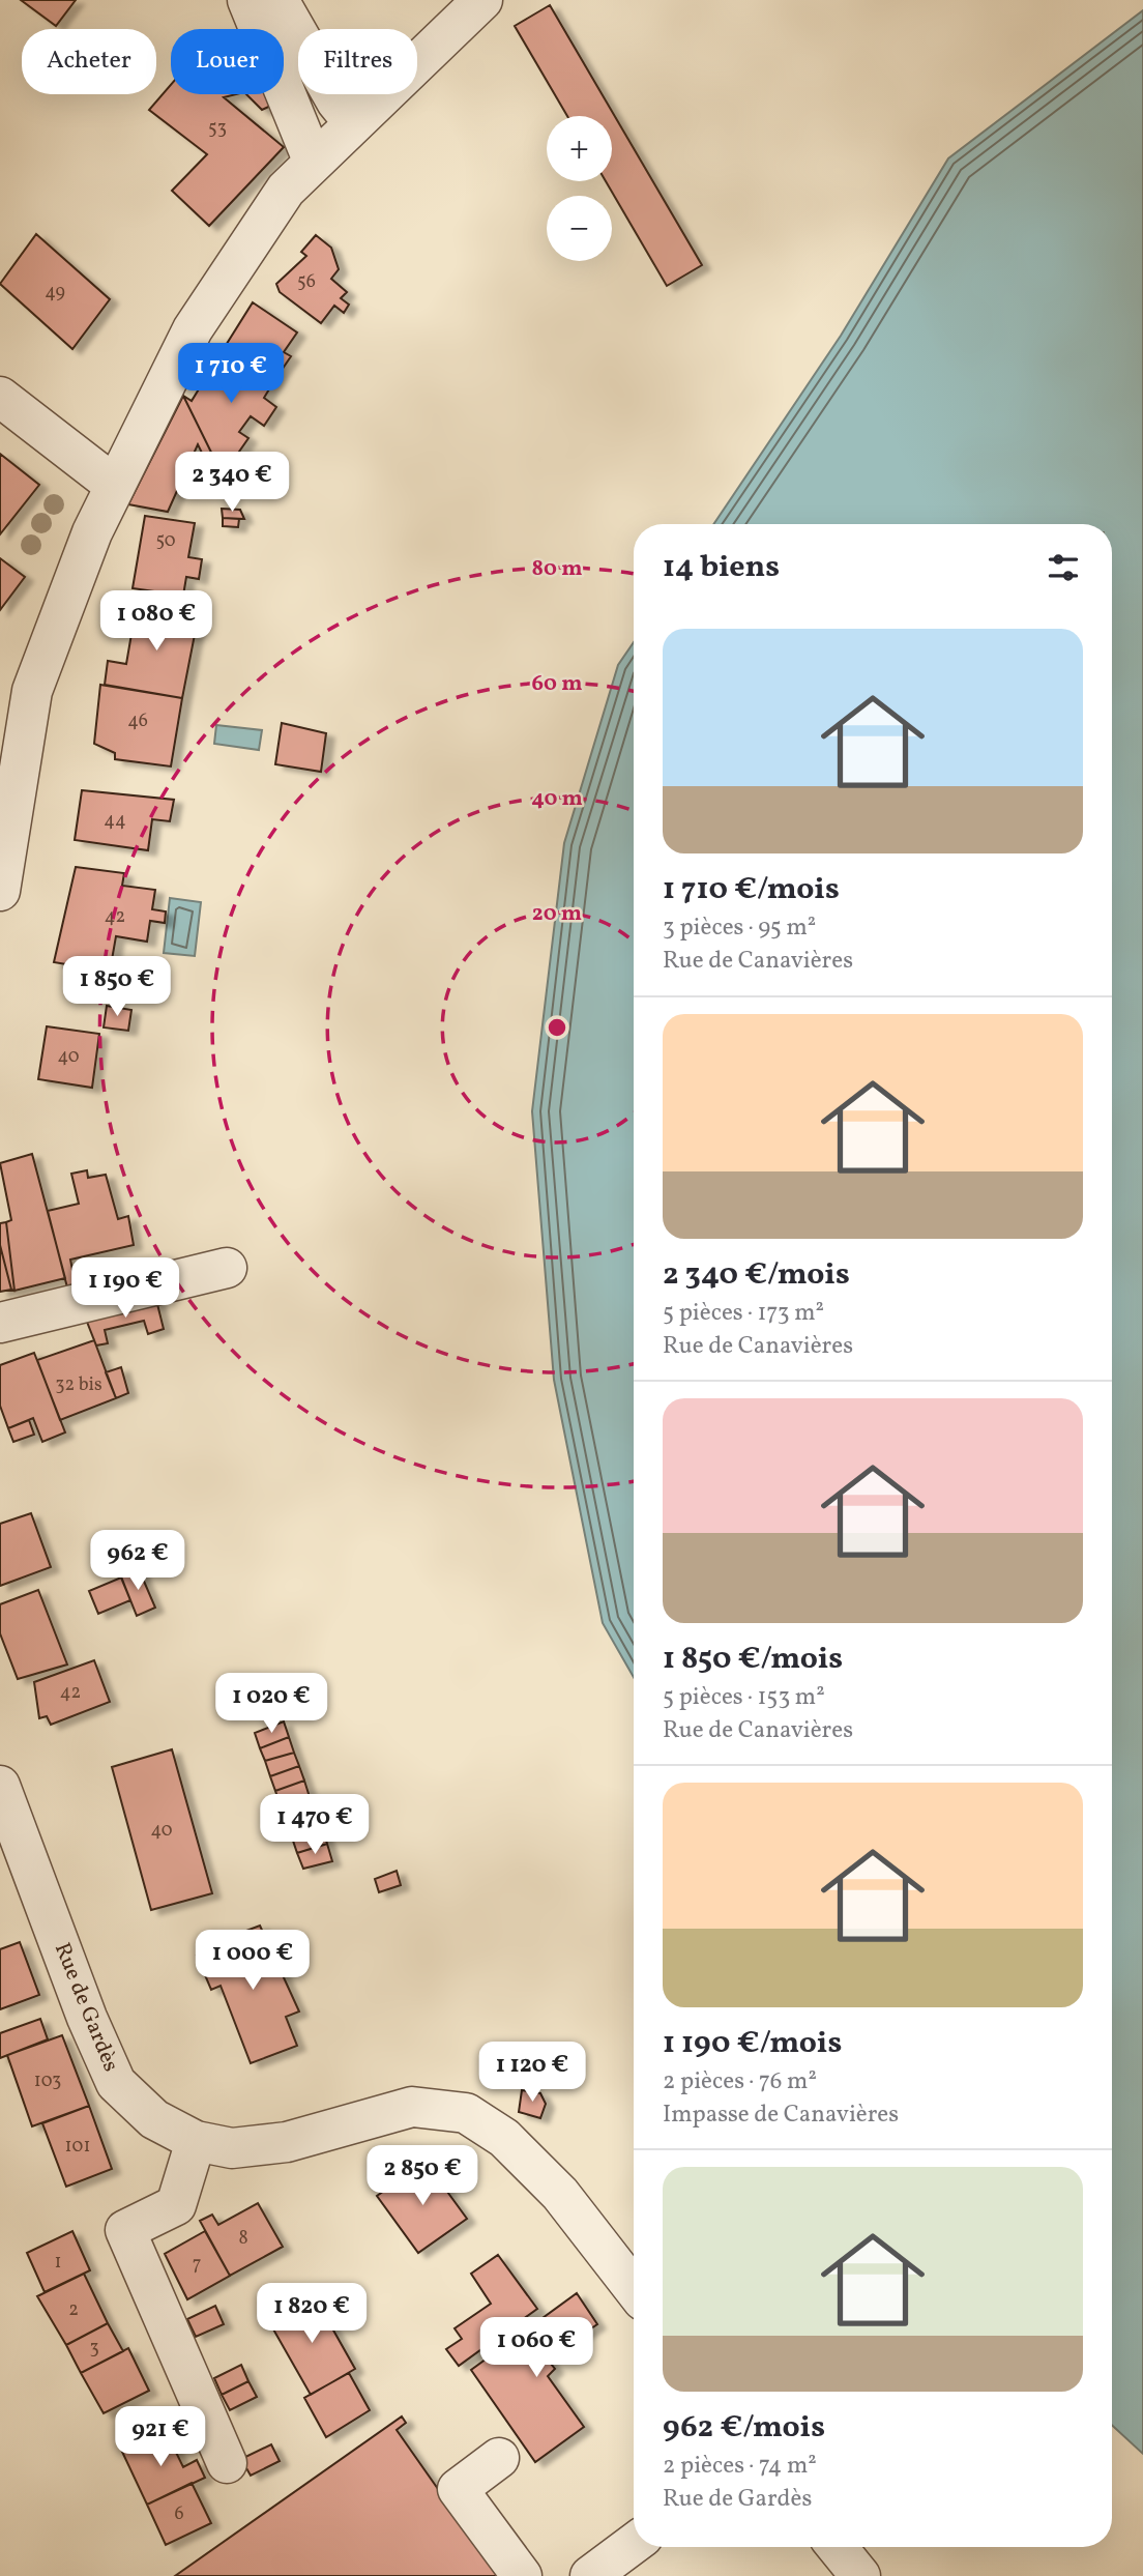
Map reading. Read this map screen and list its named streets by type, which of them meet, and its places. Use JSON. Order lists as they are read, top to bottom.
{
  "streets": {
    "street": ["Rue de Gardès"]
  },
  "house_numbers": [
    "53",
    "56",
    "49",
    "50",
    "46",
    "44",
    "42",
    "40",
    "32 bis",
    "42",
    "40",
    "103",
    "101",
    "8",
    "1",
    "7",
    "2",
    "3",
    "6"
  ],
  "page": {
    "chip": ["Acheter", "Louer", "Filtres"],
    "map_buttons": ["+", "−"],
    "price": [
      "1 710 €",
      "2 340 €",
      "1 080 €",
      "1 850 €",
      "1 190 €",
      "962 €",
      "1 020 €",
      "1 470 €",
      "1 000 €",
      "1 120 €",
      "2 850 €",
      "1 820 €",
      "1 060 €",
      "921 €"
    ],
    "heading": "14 biens",
    "list": [
      {
        "name": "1 710 €/mois",
        "note": "3 pièces · 95 m² · Rue de Canavières"
      },
      {
        "name": "2 340 €/mois",
        "note": "5 pièces · 173 m² · Rue de Canavières"
      },
      {
        "name": "1 850 €/mois",
        "note": "5 pièces · 153 m² · Rue de Canavières"
      },
      {
        "name": "1 190 €/mois",
        "note": "2 pièces · 76 m² · Impasse de Canavières"
      },
      {
        "name": "962 €/mois",
        "note": "2 pièces · 74 m² · Rue de Gardès"
      }
    ]
  },
  "rings": [
    "80 m",
    "60 m",
    "40 m",
    "20 m"
  ]
}
